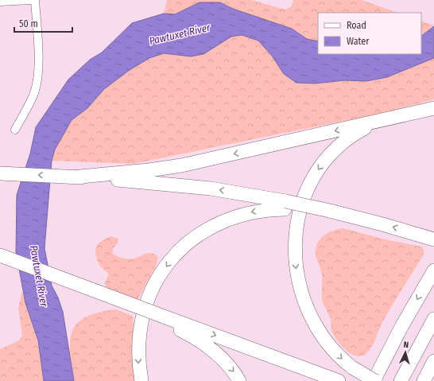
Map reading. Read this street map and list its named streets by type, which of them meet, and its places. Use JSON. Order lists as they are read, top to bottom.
{
  "water": ["Pawtuxet River"],
  "legend": ["Road", "Water"],
  "scale_bar": "50 m",
  "north": "top"
}
